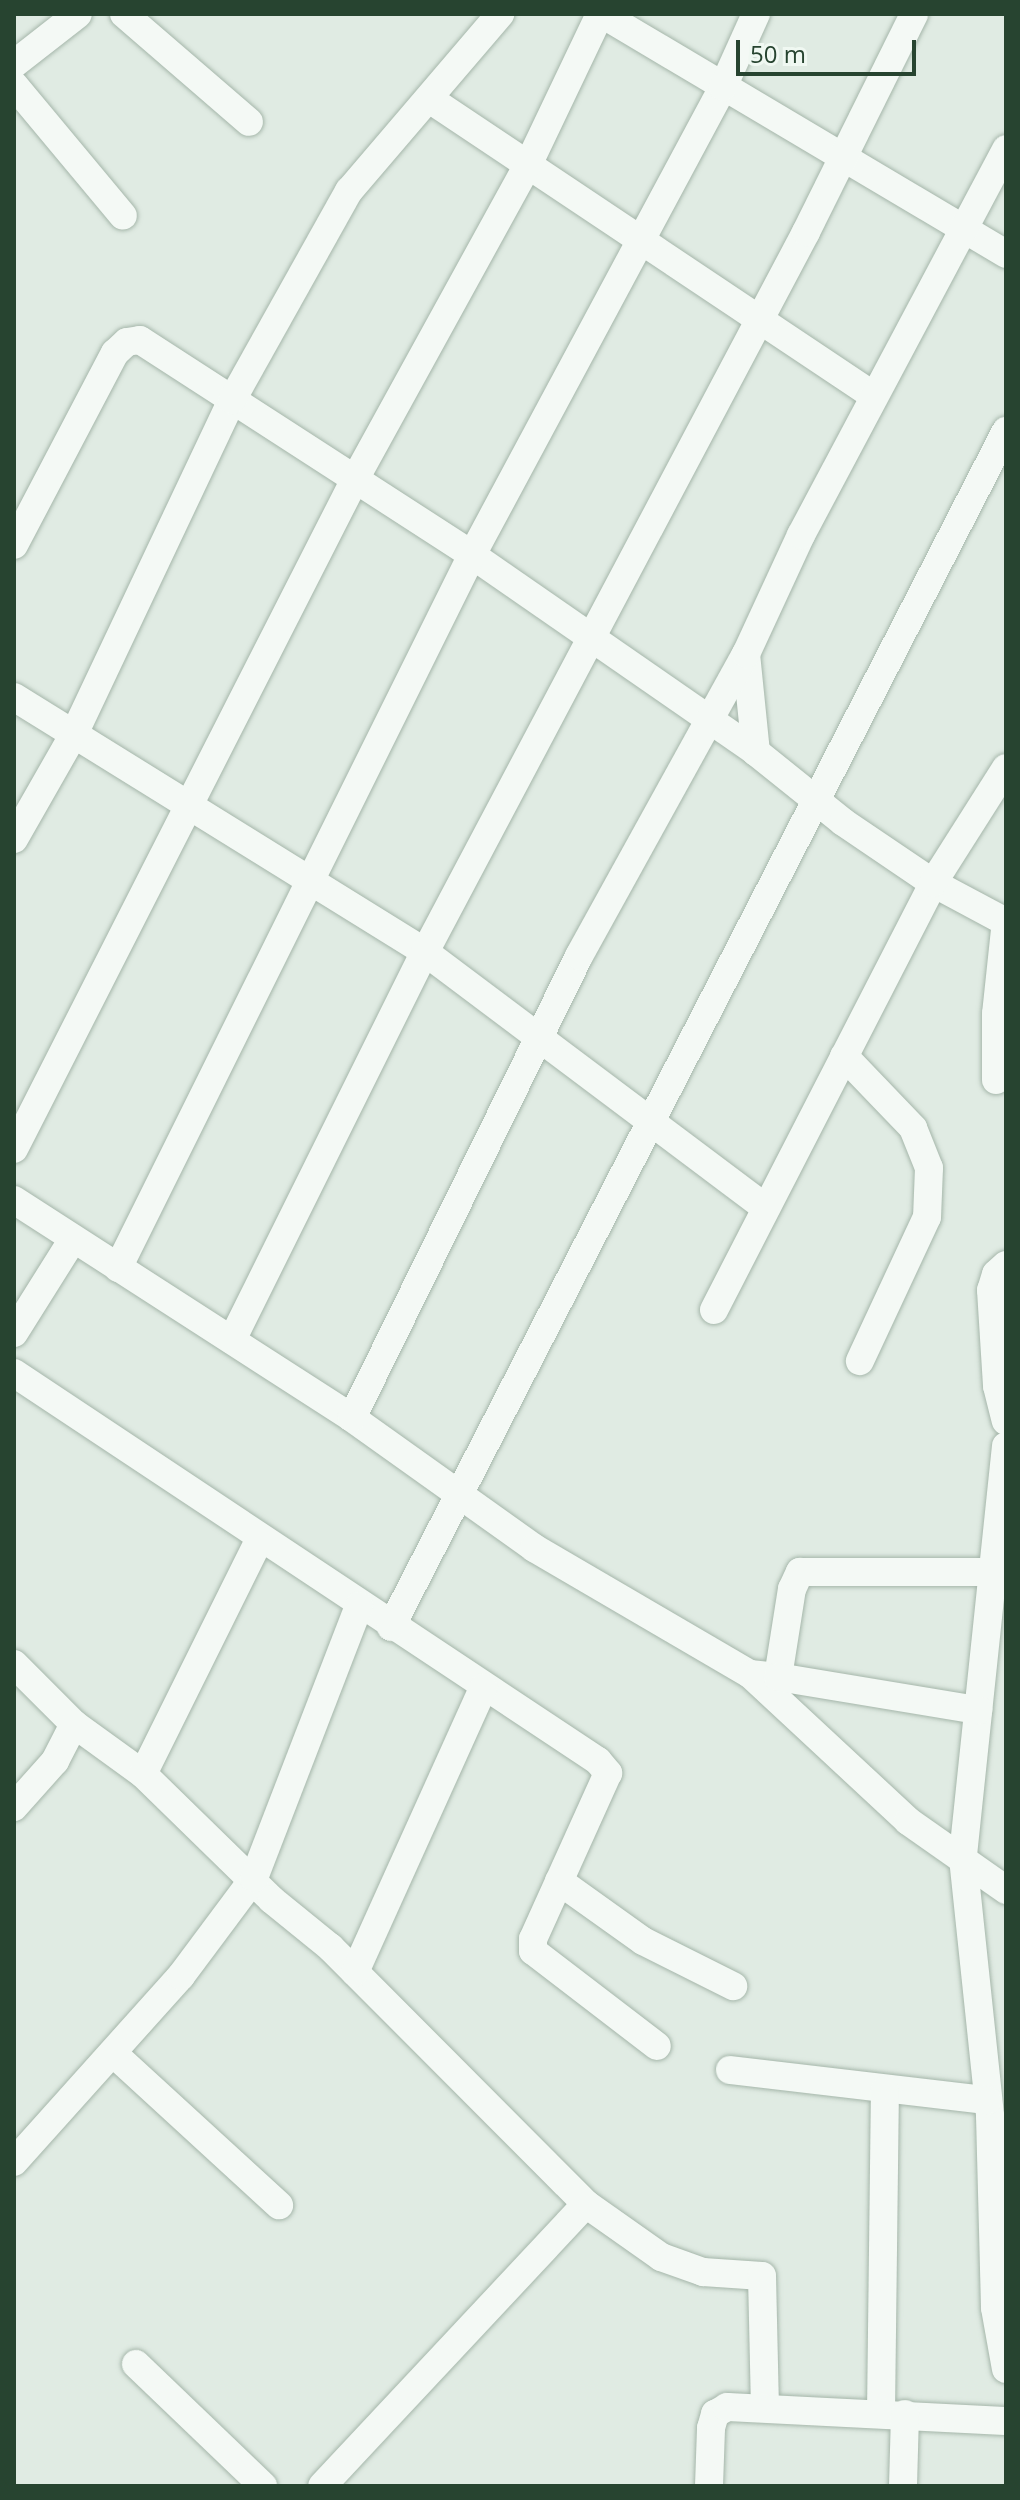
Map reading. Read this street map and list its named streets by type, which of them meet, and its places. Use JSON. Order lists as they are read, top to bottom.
{
  "scale_bar": "50 m"
}
